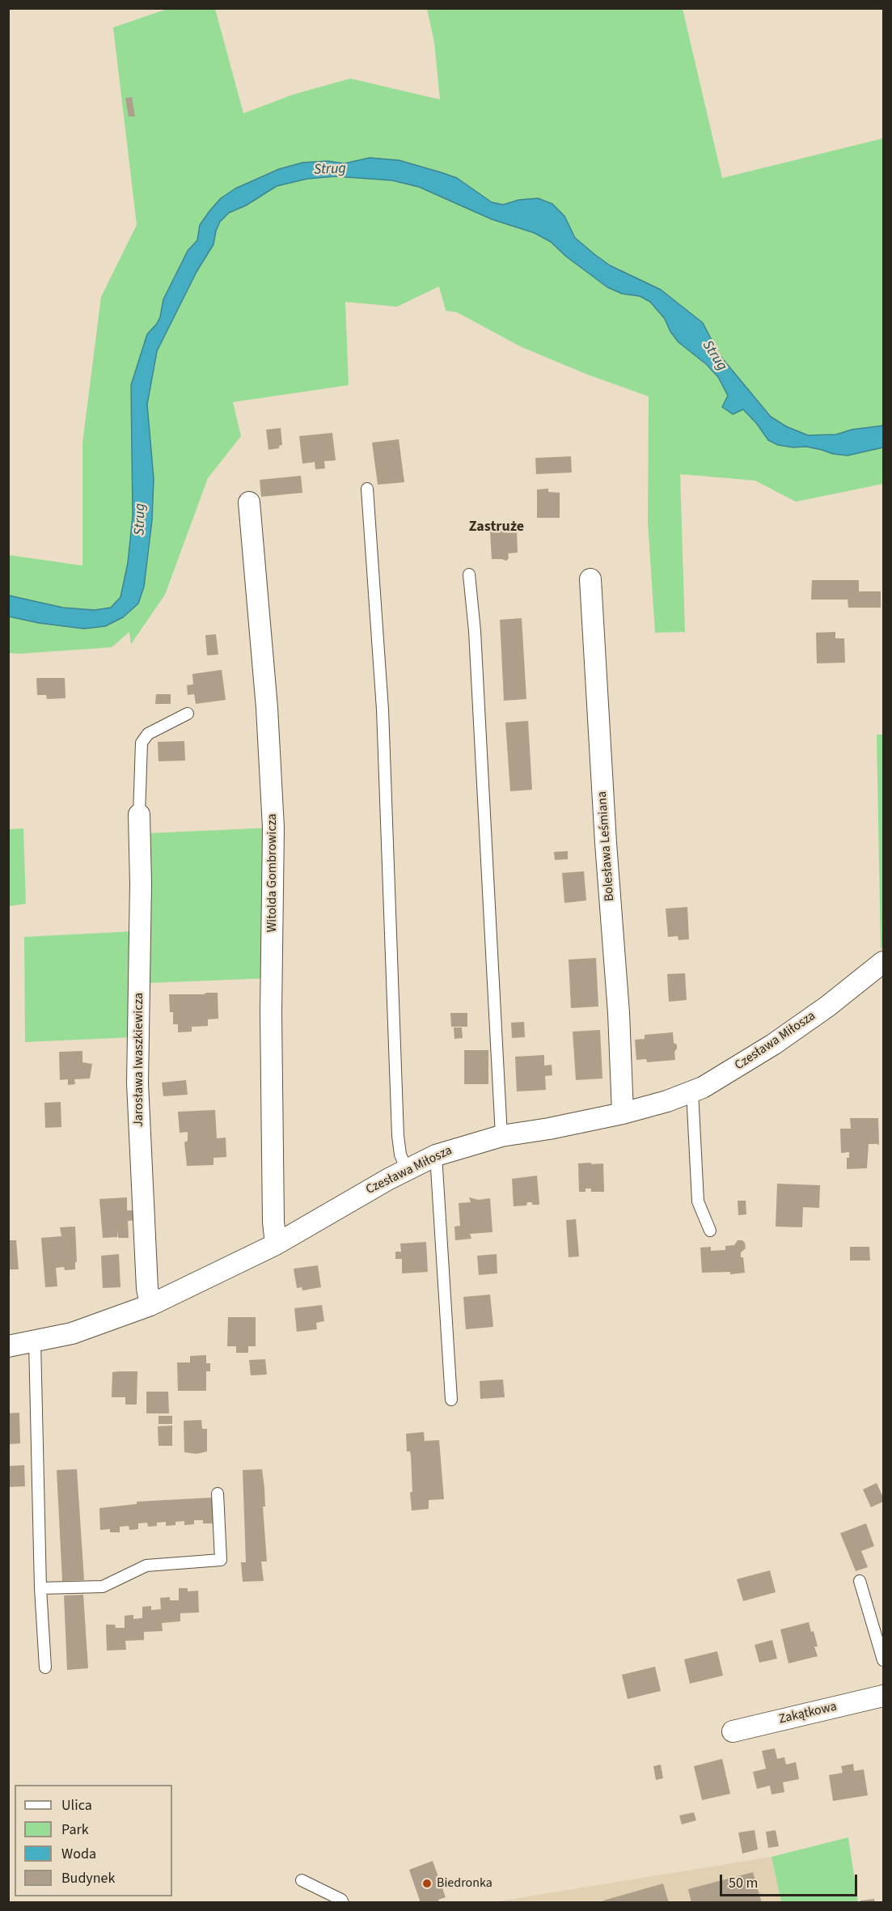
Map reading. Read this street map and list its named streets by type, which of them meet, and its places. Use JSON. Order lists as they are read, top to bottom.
{
  "streets": {
    "street": [
      "Bolesława Leśmiana",
      "Witolda Gombrowicza",
      "Czesława Miłosza",
      "Jarosława Iwaszkiewicza",
      "Zakątkowa"
    ]
  },
  "crossings": [
    ["Bolesława Leśmiana", "Czesława Miłosza"],
    ["Witolda Gombrowicza", "Czesława Miłosza"],
    ["Czesława Miłosza", "Jarosława Iwaszkiewicza"]
  ],
  "districts": ["Zastruże"],
  "water": ["Strug"],
  "places": ["Biedronka"],
  "legend": [
    "Ulica",
    "Park",
    "Woda",
    "Budynek"
  ],
  "scale_bar": "50 m"
}
